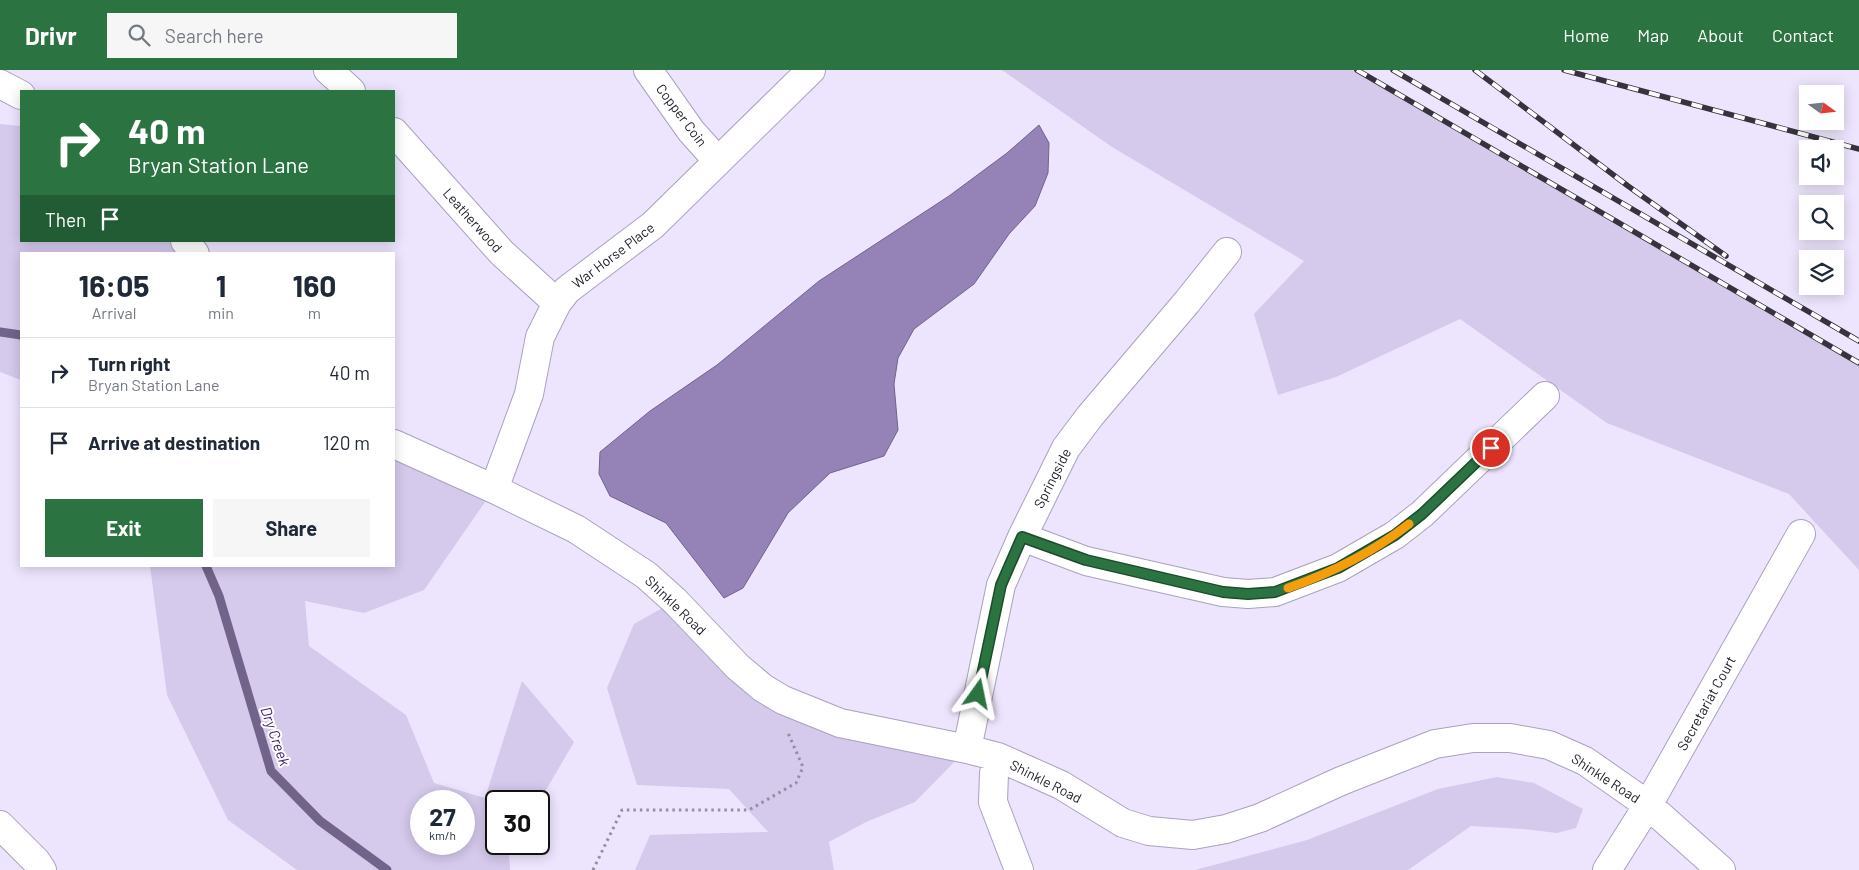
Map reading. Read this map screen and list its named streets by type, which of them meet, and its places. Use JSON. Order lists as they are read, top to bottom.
{
  "streets": {
    "street": [
      "Copper Coin",
      "Leatherwood",
      "War Horse Place",
      "Springside",
      "Shinkle Road",
      "Secretariat Court"
    ]
  },
  "crossings": [
    ["Copper Coin", "War Horse Place"],
    ["Leatherwood", "War Horse Place"],
    ["War Horse Place", "Shinkle Road"],
    ["Springside", "Shinkle Road"],
    ["Shinkle Road", "Secretariat Court"]
  ],
  "water": ["Dry Creek"],
  "north": "right",
  "page": {
    "header": "Drivr",
    "search": "Search here",
    "nav": [
      "Home",
      "Map",
      "About",
      "Contact"
    ],
    "turn": ["40 m", "Bryan Station Lane"],
    "then": "Then",
    "eta": [
      "16:05",
      "Arrival",
      "1",
      "min",
      "160",
      "m"
    ],
    "list": [
      {
        "name": "Turn right",
        "note": "Bryan Station Lane",
        "value": "40 m"
      },
      {
        "name": "Arrive at destination",
        "value": "120 m"
      }
    ],
    "buttons": ["Exit", "Share"],
    "speed": "27 km/h",
    "limit": "30"
  }
}
